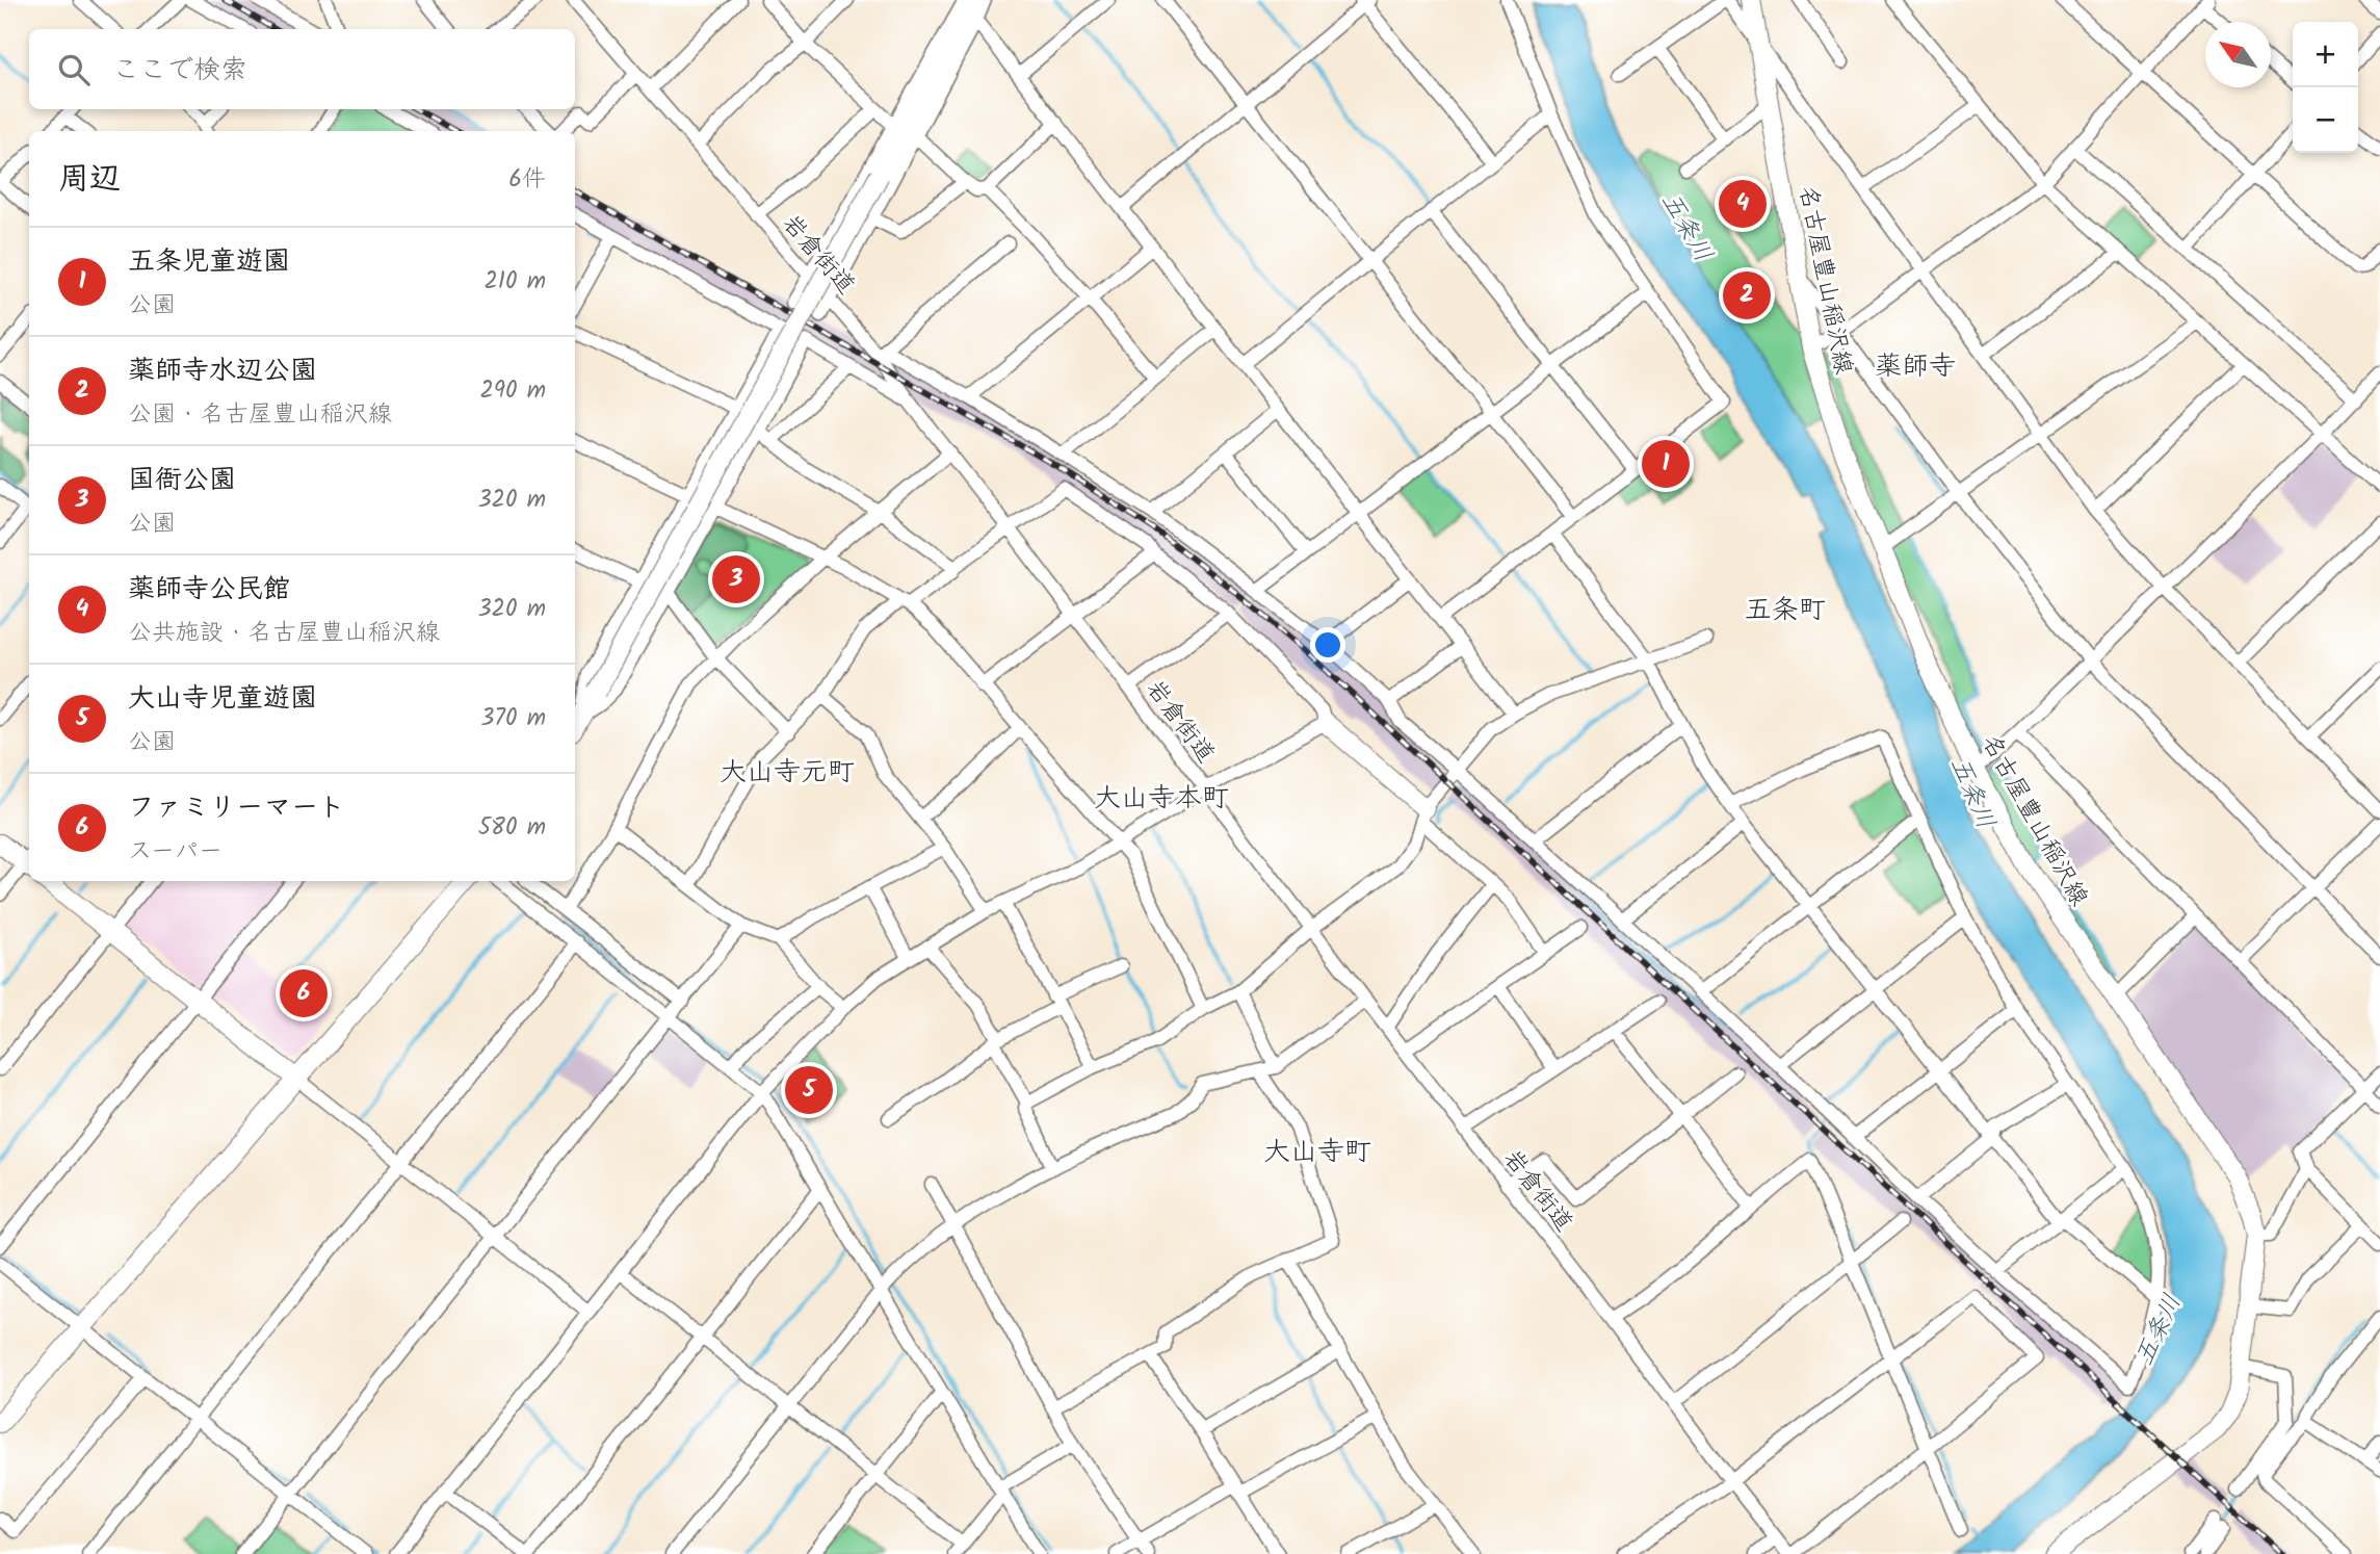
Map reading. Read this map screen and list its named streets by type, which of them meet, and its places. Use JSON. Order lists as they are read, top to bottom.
{
  "streets": {
    "street": ["岩倉街道", "名古屋豊山稲沢線"]
  },
  "districts": [
    "薬師寺",
    "五条町",
    "大山寺元町",
    "大山寺本町",
    "大山寺町"
  ],
  "water": ["五条川"],
  "north": "top left",
  "page": {
    "map_buttons": ["+", "−"],
    "search": "ここで検索",
    "heading": ["周辺", "6件"],
    "pins": [
      "4",
      "2",
      "1",
      "3",
      "6",
      "5"
    ],
    "list": [
      {
        "mark": "1",
        "name": "五条児童遊園",
        "note": "公園",
        "value": "210 m"
      },
      {
        "mark": "2",
        "name": "薬師寺水辺公園",
        "note": "公園 · 名古屋豊山稲沢線",
        "value": "290 m"
      },
      {
        "mark": "3",
        "name": "国衙公園",
        "note": "公園",
        "value": "320 m"
      },
      {
        "mark": "4",
        "name": "薬師寺公民館",
        "note": "公共施設 · 名古屋豊山稲沢線",
        "value": "320 m"
      },
      {
        "mark": "5",
        "name": "大山寺児童遊園",
        "note": "公園",
        "value": "370 m"
      },
      {
        "mark": "6",
        "name": "ファミリーマート",
        "note": "スーパー",
        "value": "580 m"
      }
    ]
  }
}
